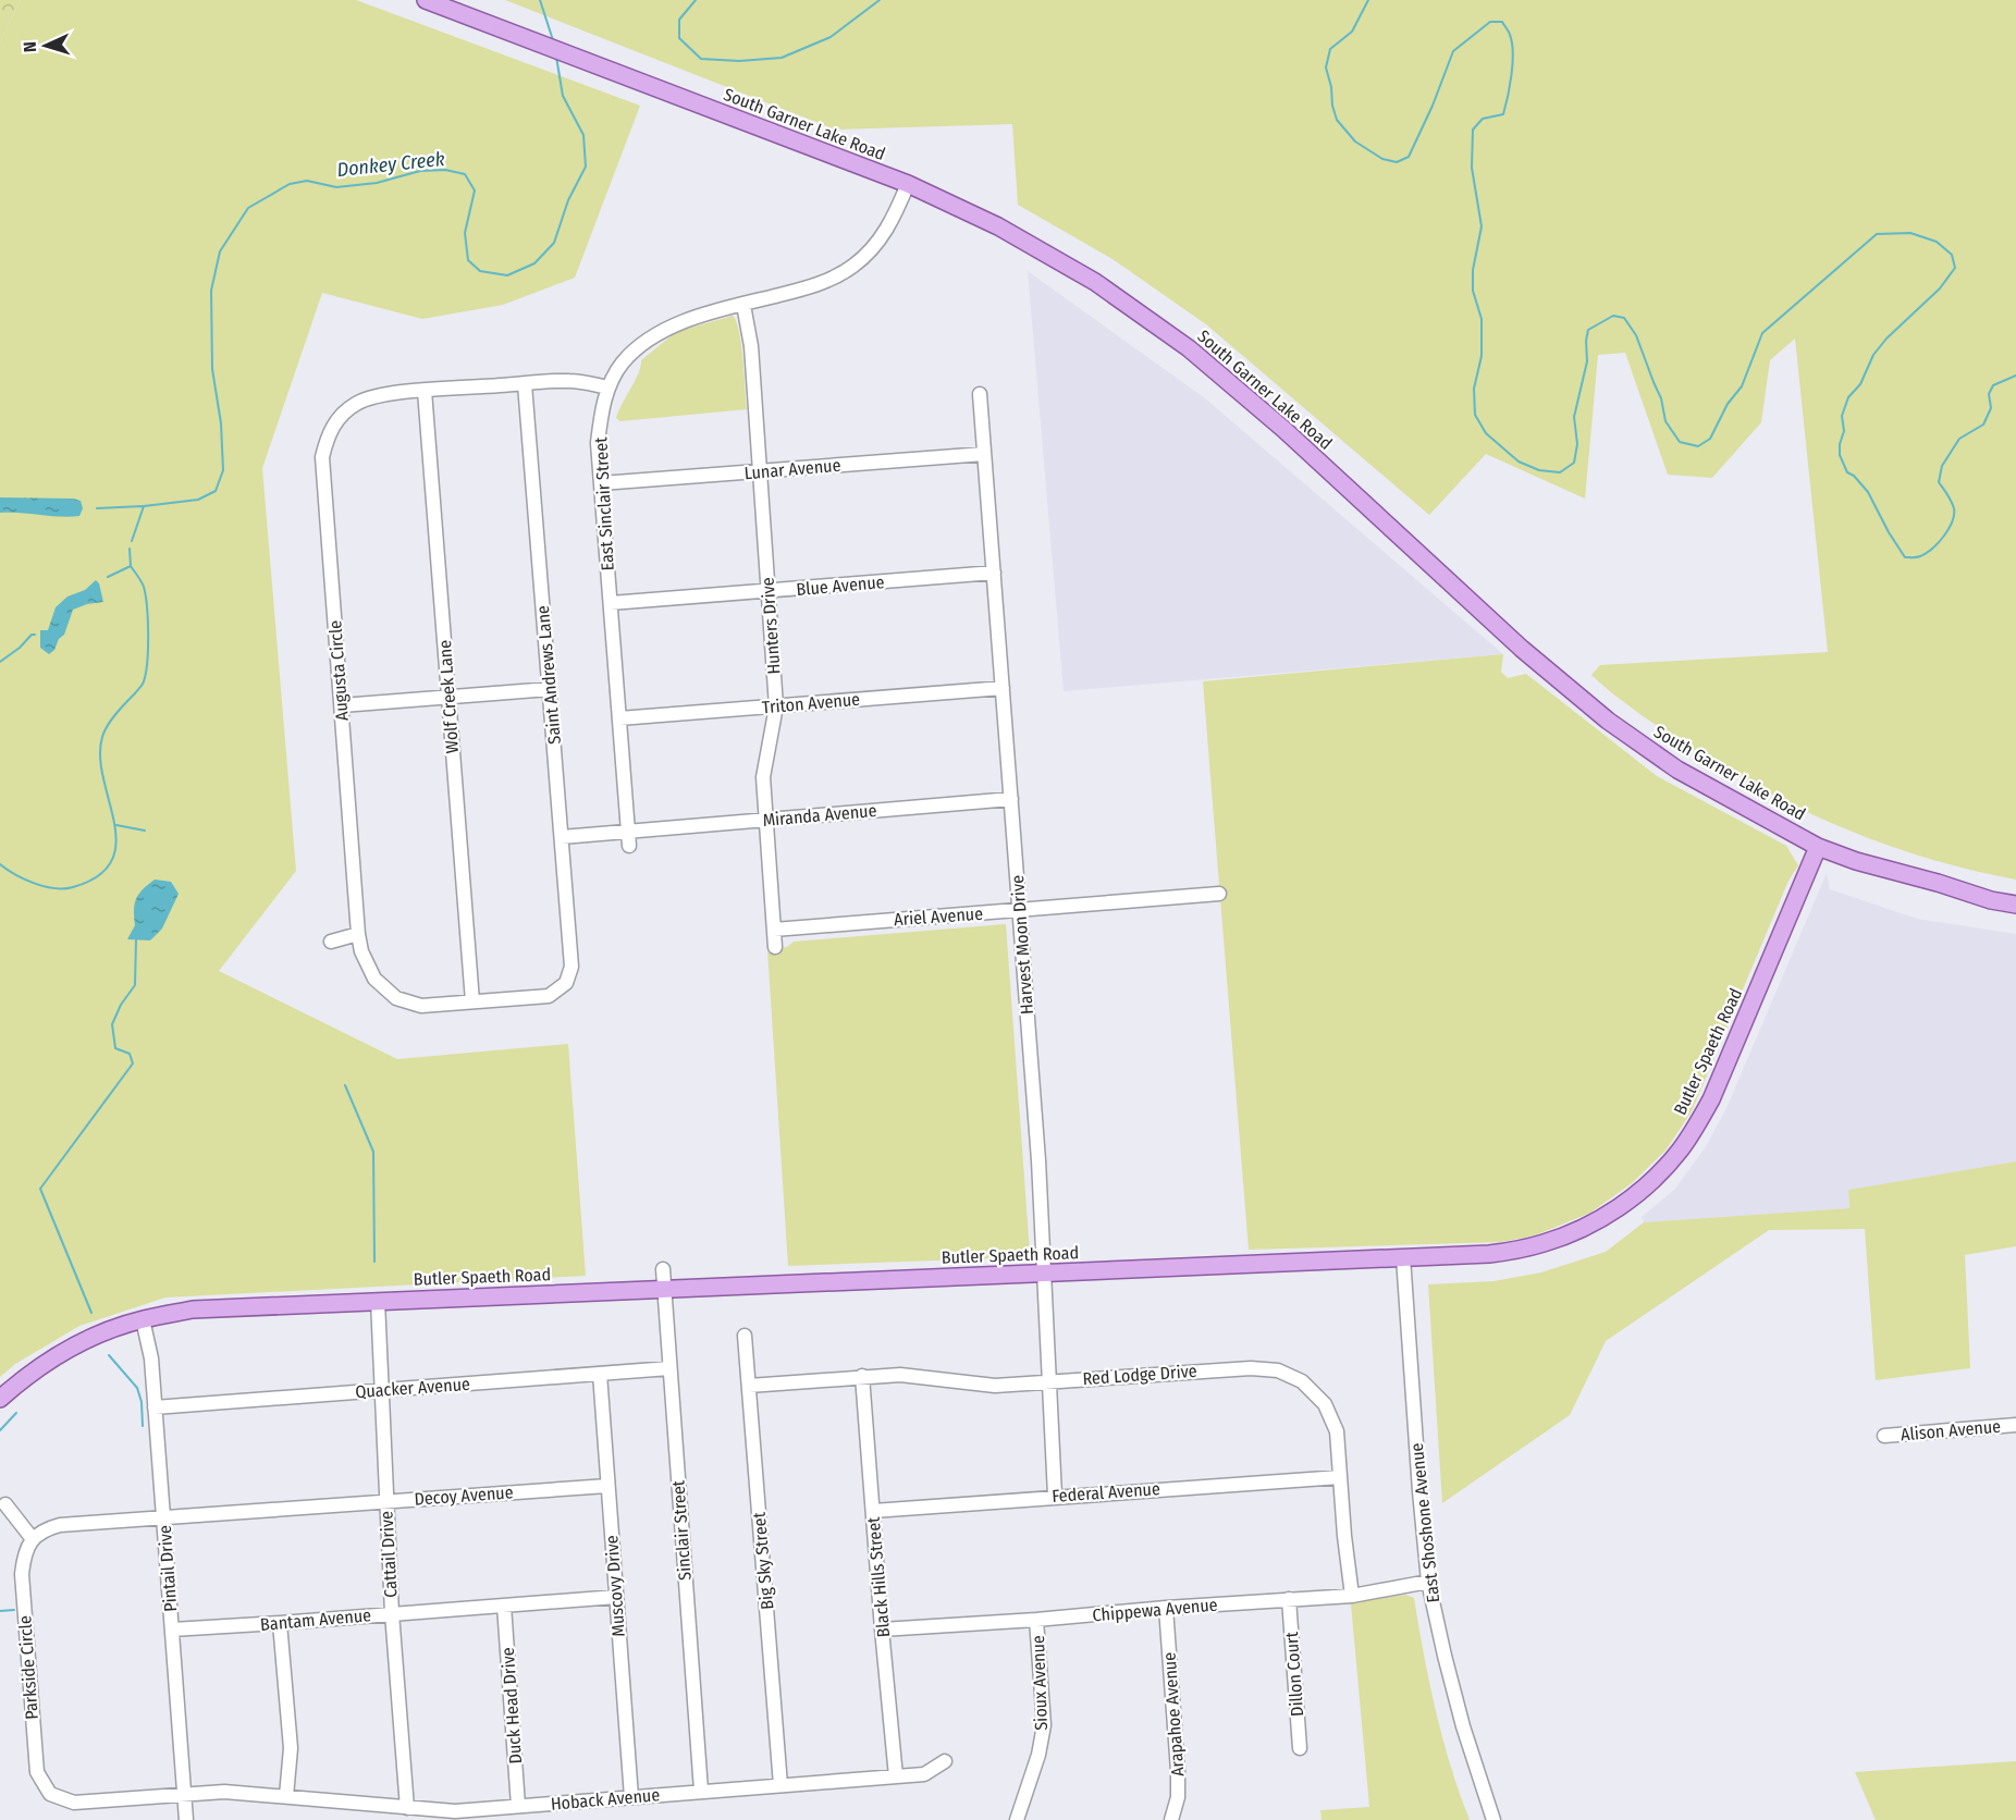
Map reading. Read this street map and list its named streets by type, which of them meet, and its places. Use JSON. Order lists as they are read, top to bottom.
{
  "streets": {
    "main road": ["South Garner Lake Road", "Butler Spaeth Road"],
    "street": [
      "Lunar Avenue",
      "East Sinclair Street",
      "Blue Avenue",
      "Hunters Drive",
      "Augusta Circle",
      "Saint Andrews Lane",
      "Wolf Creek Lane",
      "Triton Avenue",
      "Miranda Avenue",
      "Ariel Avenue",
      "Harvest Moon Drive",
      "Red Lodge Drive",
      "Quacker Avenue",
      "Alison Avenue",
      "Federal Avenue",
      "Decoy Avenue",
      "East Shoshone Avenue",
      "Sinclair Street",
      "Cattail Drive",
      "Big Sky Street",
      "Pintail Drive",
      "Black Hills Street",
      "Muscovy Drive",
      "Chippewa Avenue",
      "Bantam Avenue",
      "Parkside Circle",
      "Dillon Court",
      "Sioux Avenue",
      "Duck Head Drive",
      "Arapahoe Avenue",
      "Hoback Avenue"
    ]
  },
  "crossings": [
    ["South Garner Lake Road", "East Sinclair Street"],
    ["South Garner Lake Road", "Butler Spaeth Road"],
    ["Lunar Avenue", "East Sinclair Street"],
    ["Lunar Avenue", "Hunters Drive"],
    ["Lunar Avenue", "Harvest Moon Drive"],
    ["East Sinclair Street", "Blue Avenue"],
    ["East Sinclair Street", "Hunters Drive"],
    ["East Sinclair Street", "Augusta Circle"],
    ["East Sinclair Street", "Triton Avenue"],
    ["East Sinclair Street", "Miranda Avenue"],
    ["Blue Avenue", "Hunters Drive"],
    ["Blue Avenue", "Harvest Moon Drive"],
    ["Hunters Drive", "Triton Avenue"],
    ["Hunters Drive", "Miranda Avenue"],
    ["Hunters Drive", "Ariel Avenue"],
    ["Augusta Circle", "Saint Andrews Lane"],
    ["Augusta Circle", "Wolf Creek Lane"],
    ["Saint Andrews Lane", "Miranda Avenue"],
    ["Triton Avenue", "Harvest Moon Drive"],
    ["Miranda Avenue", "Harvest Moon Drive"],
    ["Ariel Avenue", "Harvest Moon Drive"],
    ["Harvest Moon Drive", "Butler Spaeth Road"],
    ["Harvest Moon Drive", "Red Lodge Drive"],
    ["Harvest Moon Drive", "Federal Avenue"],
    ["Butler Spaeth Road", "East Shoshone Avenue"],
    ["Butler Spaeth Road", "Sinclair Street"],
    ["Butler Spaeth Road", "Cattail Drive"],
    ["Butler Spaeth Road", "Pintail Drive"],
    ["Red Lodge Drive", "Federal Avenue"],
    ["Red Lodge Drive", "Big Sky Street"],
    ["Red Lodge Drive", "Black Hills Street"],
    ["Red Lodge Drive", "Chippewa Avenue"],
    ["Quacker Avenue", "Sinclair Street"],
    ["Quacker Avenue", "Cattail Drive"],
    ["Quacker Avenue", "Pintail Drive"],
    ["Quacker Avenue", "Muscovy Drive"],
    ["Federal Avenue", "Black Hills Street"],
    ["Decoy Avenue", "Cattail Drive"],
    ["Decoy Avenue", "Pintail Drive"],
    ["Decoy Avenue", "Muscovy Drive"],
    ["East Shoshone Avenue", "Chippewa Avenue"],
    ["Sinclair Street", "Hoback Avenue"],
    ["Cattail Drive", "Bantam Avenue"],
    ["Cattail Drive", "Hoback Avenue"],
    ["Big Sky Street", "Hoback Avenue"],
    ["Pintail Drive", "Bantam Avenue"],
    ["Pintail Drive", "Parkside Circle"],
    ["Pintail Drive", "Hoback Avenue"],
    ["Black Hills Street", "Chippewa Avenue"],
    ["Black Hills Street", "Hoback Avenue"],
    ["Muscovy Drive", "Bantam Avenue"],
    ["Muscovy Drive", "Hoback Avenue"],
    ["Chippewa Avenue", "Dillon Court"],
    ["Chippewa Avenue", "Sioux Avenue"],
    ["Chippewa Avenue", "Arapahoe Avenue"],
    ["Bantam Avenue", "Duck Head Drive"],
    ["Parkside Circle", "Hoback Avenue"],
    ["Duck Head Drive", "Hoback Avenue"]
  ],
  "water": ["Donkey Creek"],
  "north": "left"
}
